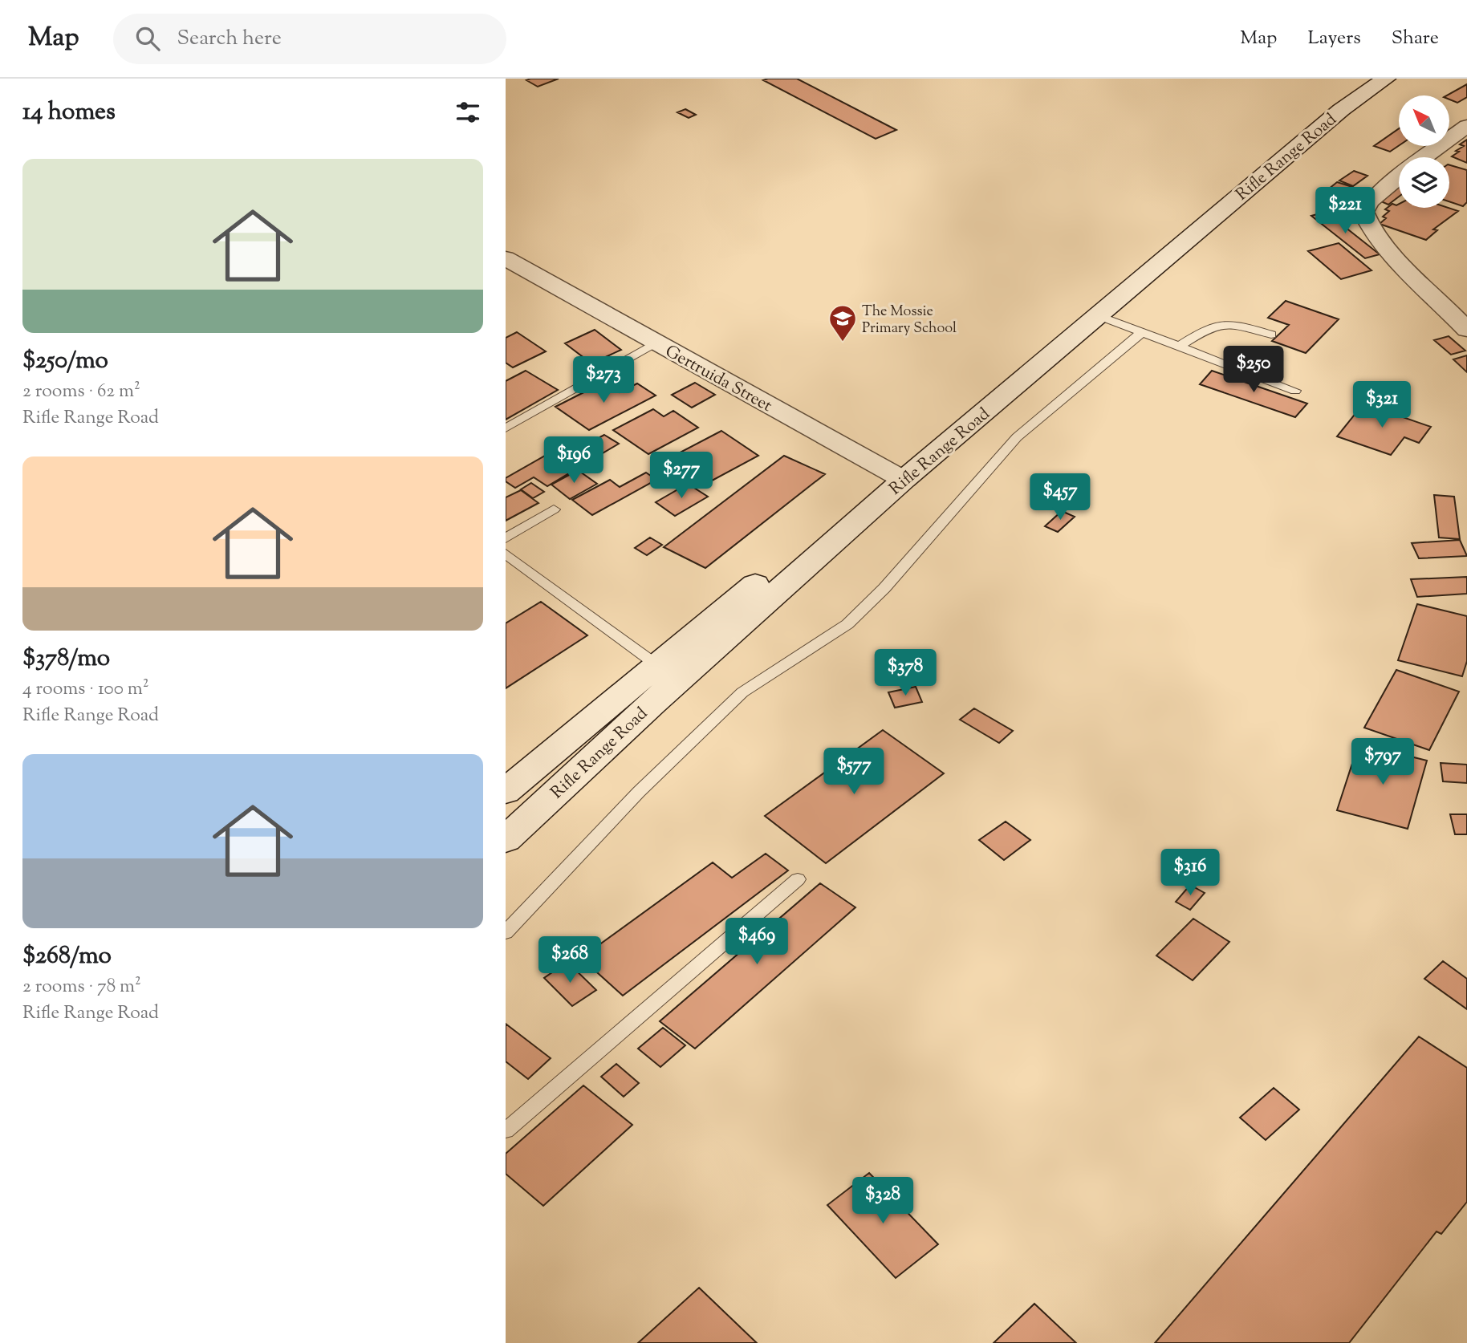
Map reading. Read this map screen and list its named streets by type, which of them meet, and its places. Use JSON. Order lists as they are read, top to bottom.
{
  "streets": {
    "main road": ["Rifle Range Road"],
    "street": ["Gertruida Street"]
  },
  "crossings": [
    ["Rifle Range Road", "Gertruida Street"]
  ],
  "places": {
    "school or university": ["The Mossie Primary School"]
  },
  "north": "top left",
  "page": {
    "header": "Map",
    "search": "Search here",
    "nav": ["Map", "Layers", "Share"],
    "heading": "14 homes",
    "list": [
      {
        "name": "$250/mo",
        "note": "2 rooms · 62 m² · Rifle Range Road"
      },
      {
        "name": "$378/mo",
        "note": "4 rooms · 100 m² · Rifle Range Road"
      },
      {
        "name": "$268/mo",
        "note": "2 rooms · 78 m² · Rifle Range Road"
      }
    ],
    "price": [
      "$221",
      "$250",
      "$273",
      "$321",
      "$196",
      "$277",
      "$457",
      "$378",
      "$797",
      "$577",
      "$316",
      "$469",
      "$268",
      "$328"
    ]
  }
}
